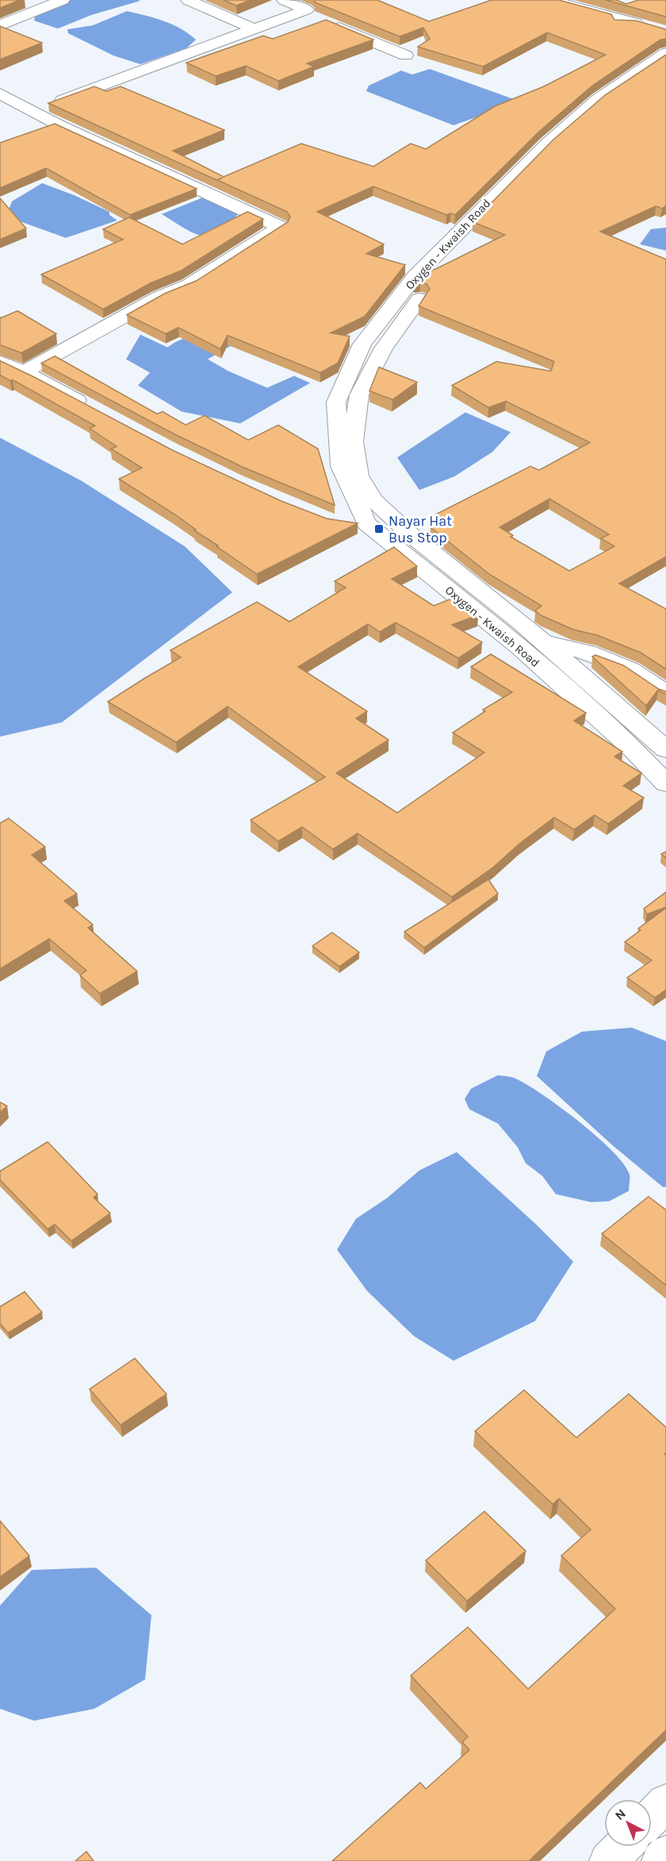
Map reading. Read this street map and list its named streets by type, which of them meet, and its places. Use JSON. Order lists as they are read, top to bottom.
{
  "streets": {
    "main road": ["Oxygen - Kwaish Road"]
  },
  "places": {
    "transit": ["Nayar Hat Bus Stop"]
  },
  "north": "top left"
}
